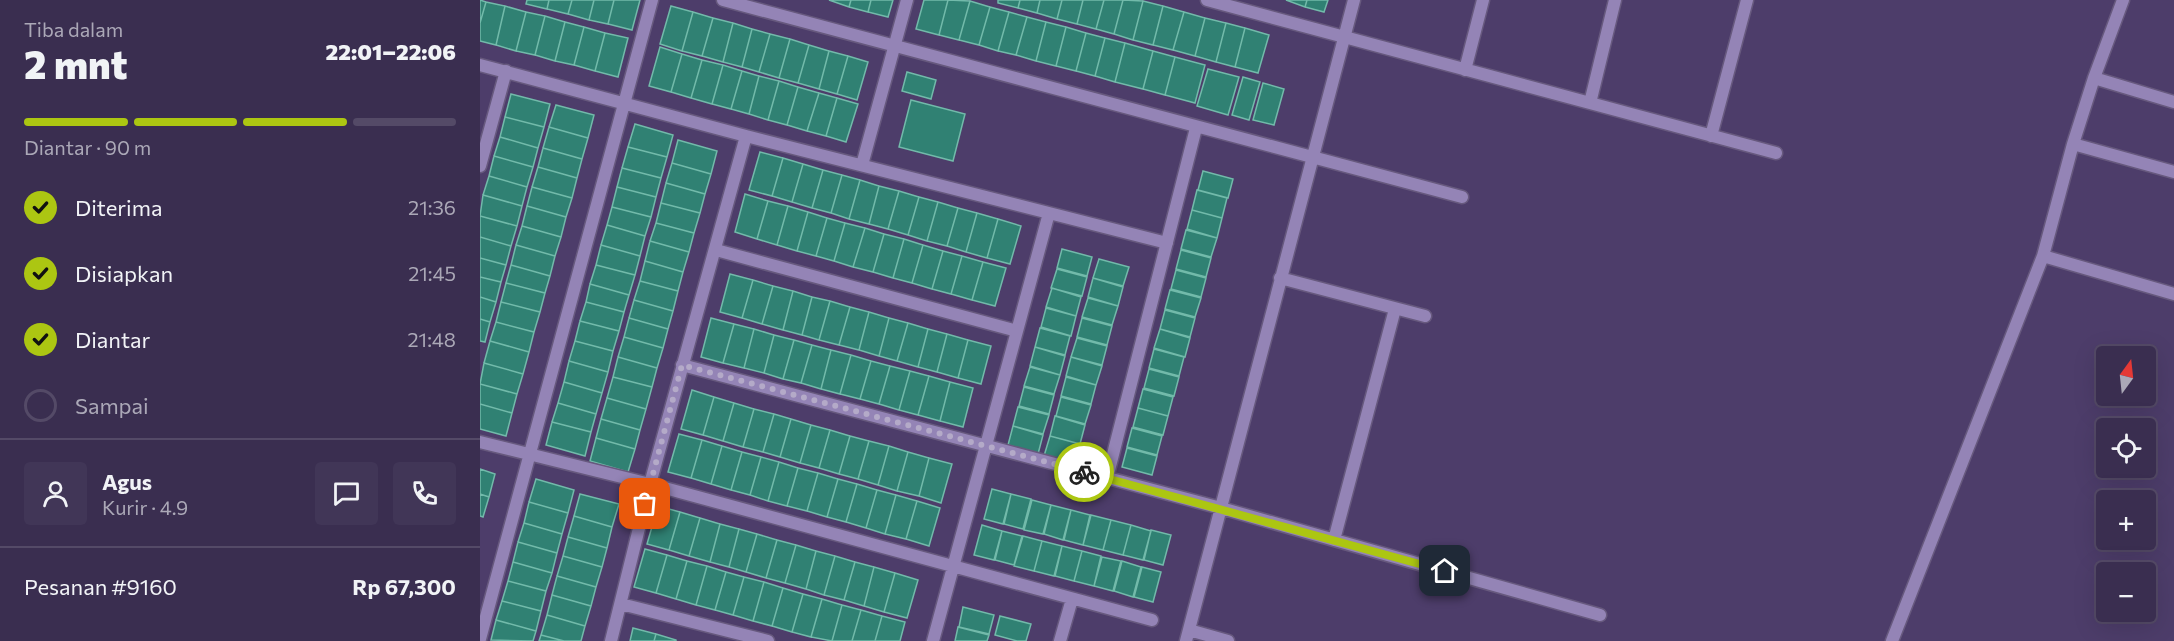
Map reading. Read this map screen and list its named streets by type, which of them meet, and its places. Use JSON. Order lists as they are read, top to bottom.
{
  "north": "top",
  "page": {
    "heading": ["2 mnt", "Tiba dalam", "22:01–22:06"],
    "panel": [
      "Agus",
      "Kurir · 4.9",
      "Pesanan #9160",
      "Rp 67,300"
    ],
    "bar": "Diantar · 90 m",
    "list": [
      ["Diterima", "21:36"],
      ["Disiapkan", "21:45"],
      ["Diantar", "21:48"],
      "Sampai"
    ],
    "map_buttons": ["+", "−"]
  }
}
